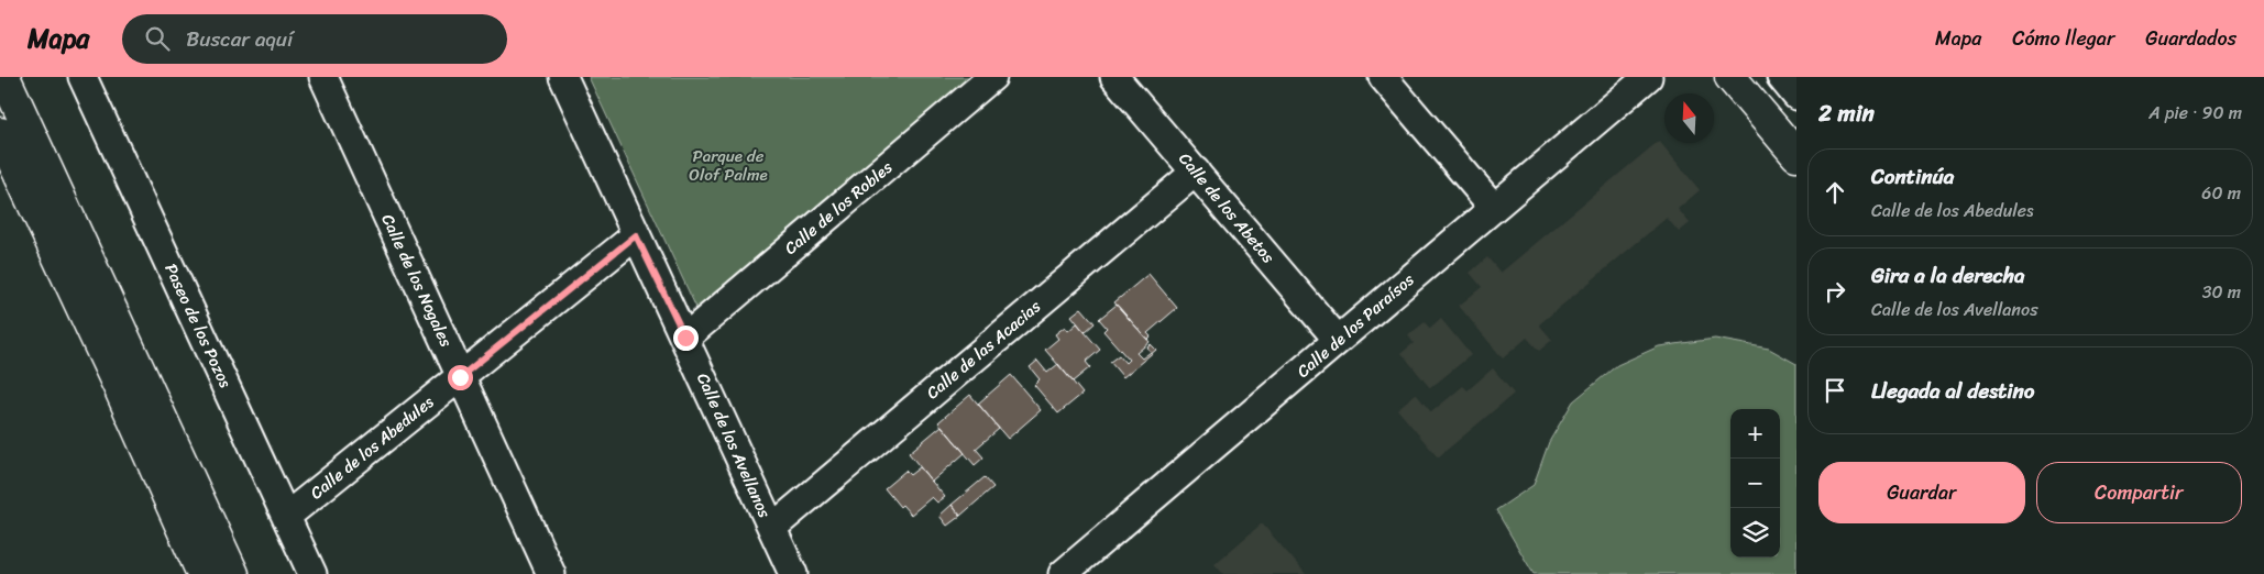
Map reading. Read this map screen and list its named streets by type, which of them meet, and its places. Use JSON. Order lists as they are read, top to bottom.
{
  "streets": {
    "street": [
      "Calle de los Robles",
      "Calle de los Abetos",
      "Calle de los Nogales",
      "Paseo de los Pozos",
      "Calle de los Paraísos",
      "Calle de las Acacias",
      "Calle de los Avellanos",
      "Calle de los Abedules"
    ]
  },
  "crossings": [
    ["Calle de los Robles", "Calle de los Avellanos"],
    ["Calle de los Abetos", "Calle de los Paraísos"],
    ["Calle de los Abetos", "Calle de las Acacias"],
    ["Calle de los Nogales", "Calle de los Abedules"],
    ["Paseo de los Pozos", "Calle de los Abedules"],
    ["Calle de las Acacias", "Calle de los Avellanos"],
    ["Calle de los Avellanos", "Calle de los Abedules"]
  ],
  "parks": ["Parque de Olof Palme"],
  "north": "top",
  "page": {
    "header": "Mapa",
    "search": "Buscar aquí",
    "nav": ["Mapa", "Cómo llegar", "Guardados"],
    "heading": ["2 min", "A pie · 90 m"],
    "list": [
      ["Continúa", "Calle de los Abedules", "60 m"],
      ["Gira a la derecha", "Calle de los Avellanos", "30 m"],
      "Llegada al destino"
    ],
    "map_buttons": ["+", "−"],
    "buttons": ["Guardar", "Compartir"]
  }
}
